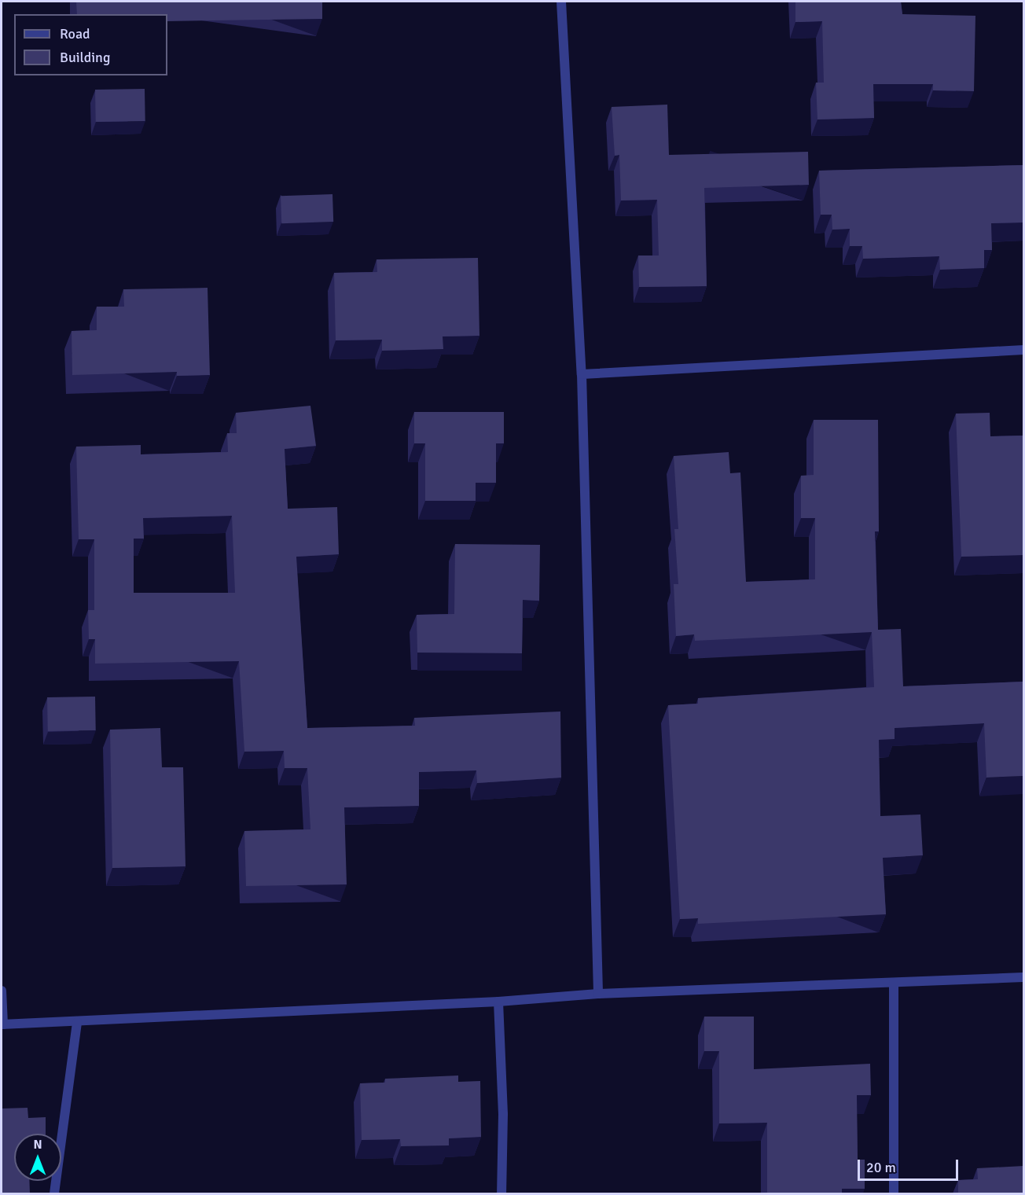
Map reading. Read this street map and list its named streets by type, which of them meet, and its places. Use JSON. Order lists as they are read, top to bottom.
{
  "legend": ["Road", "Building"],
  "scale_bar": "20 m",
  "north": "top"
}
